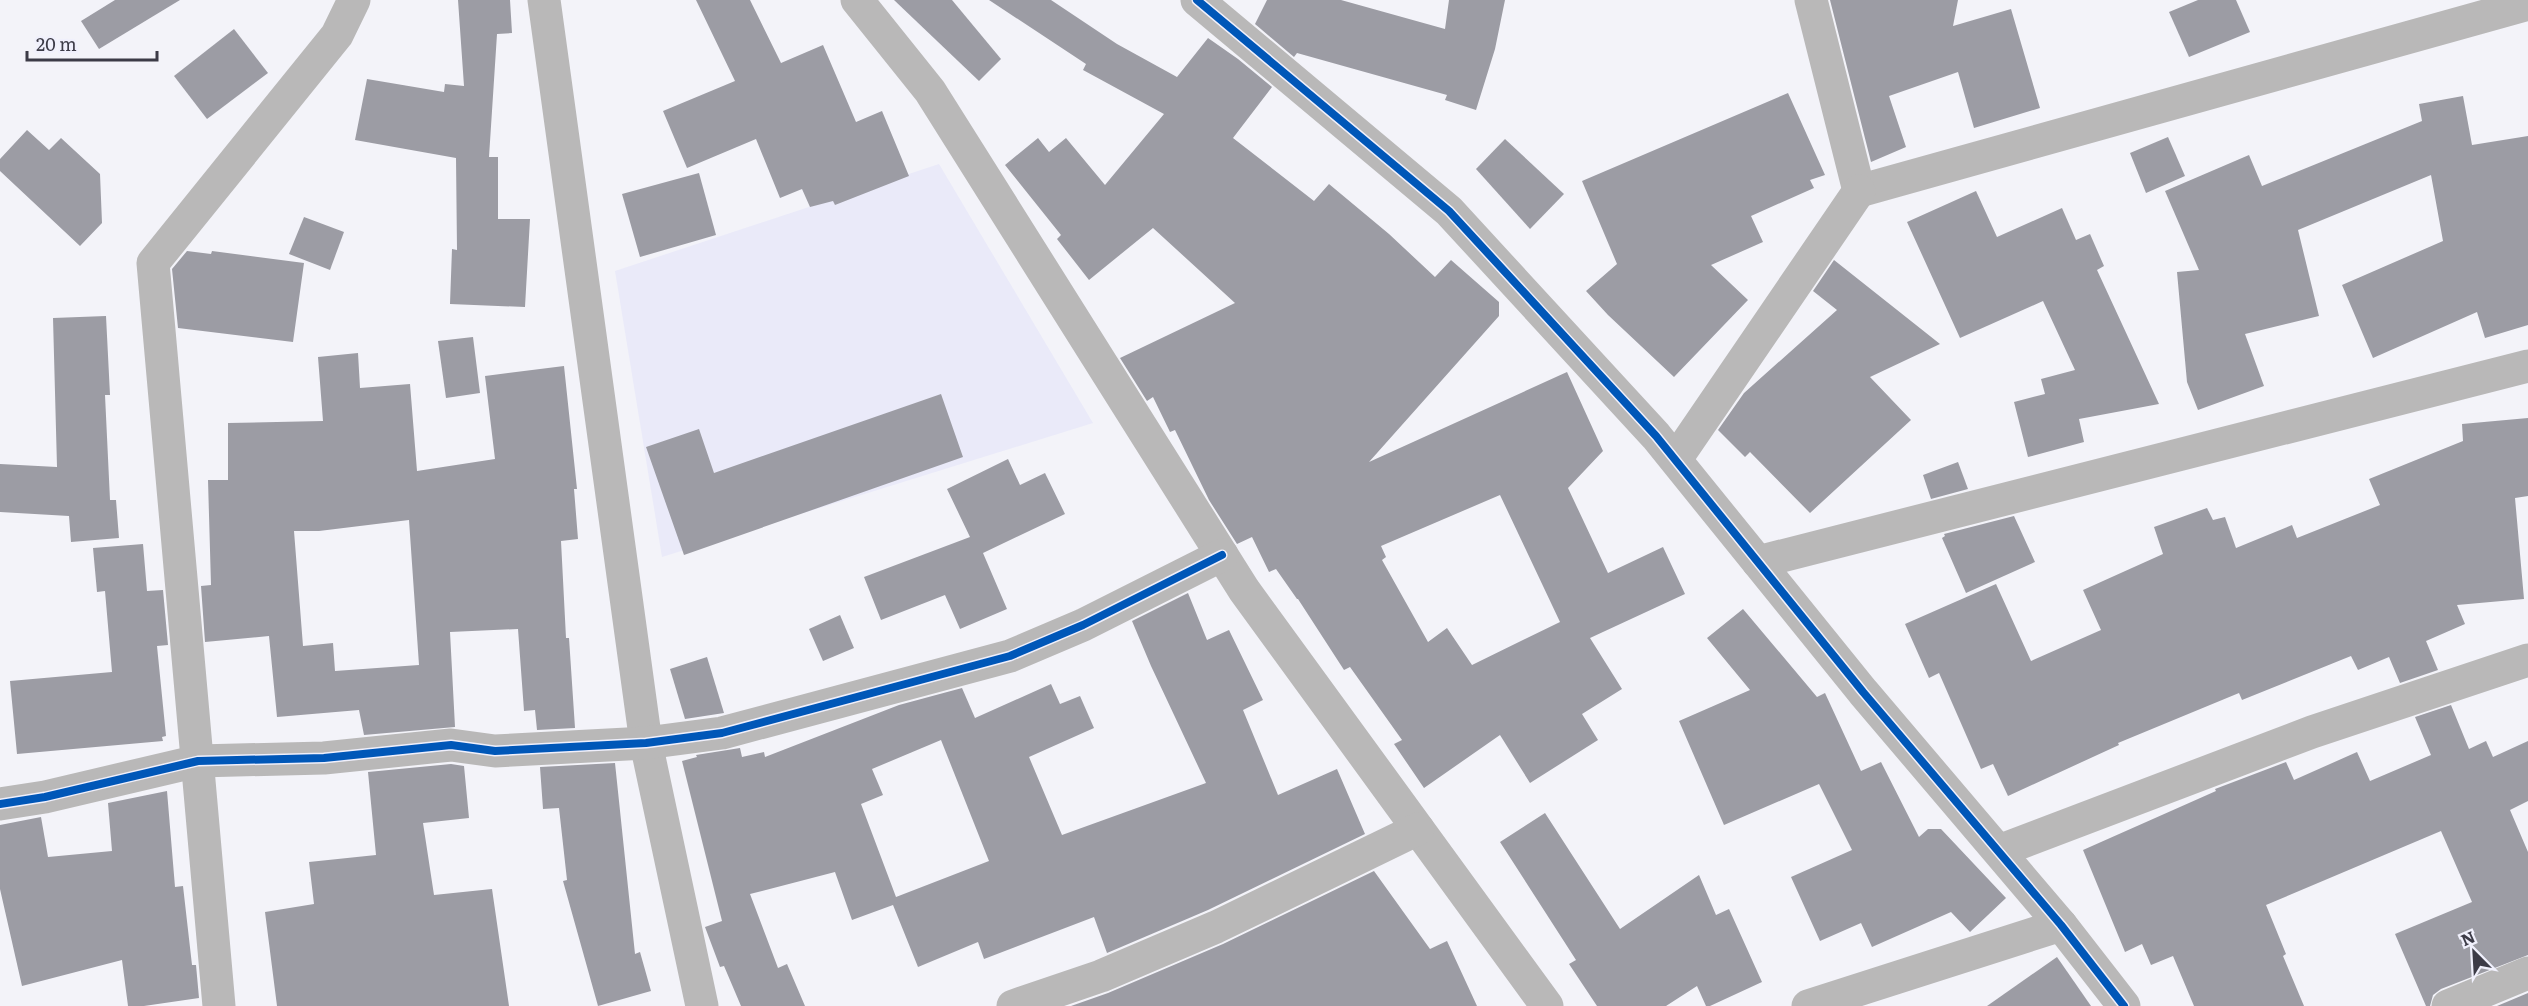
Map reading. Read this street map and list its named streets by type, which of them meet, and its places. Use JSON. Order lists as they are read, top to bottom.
{
  "scale_bar": "20 m",
  "north": "top left"
}
